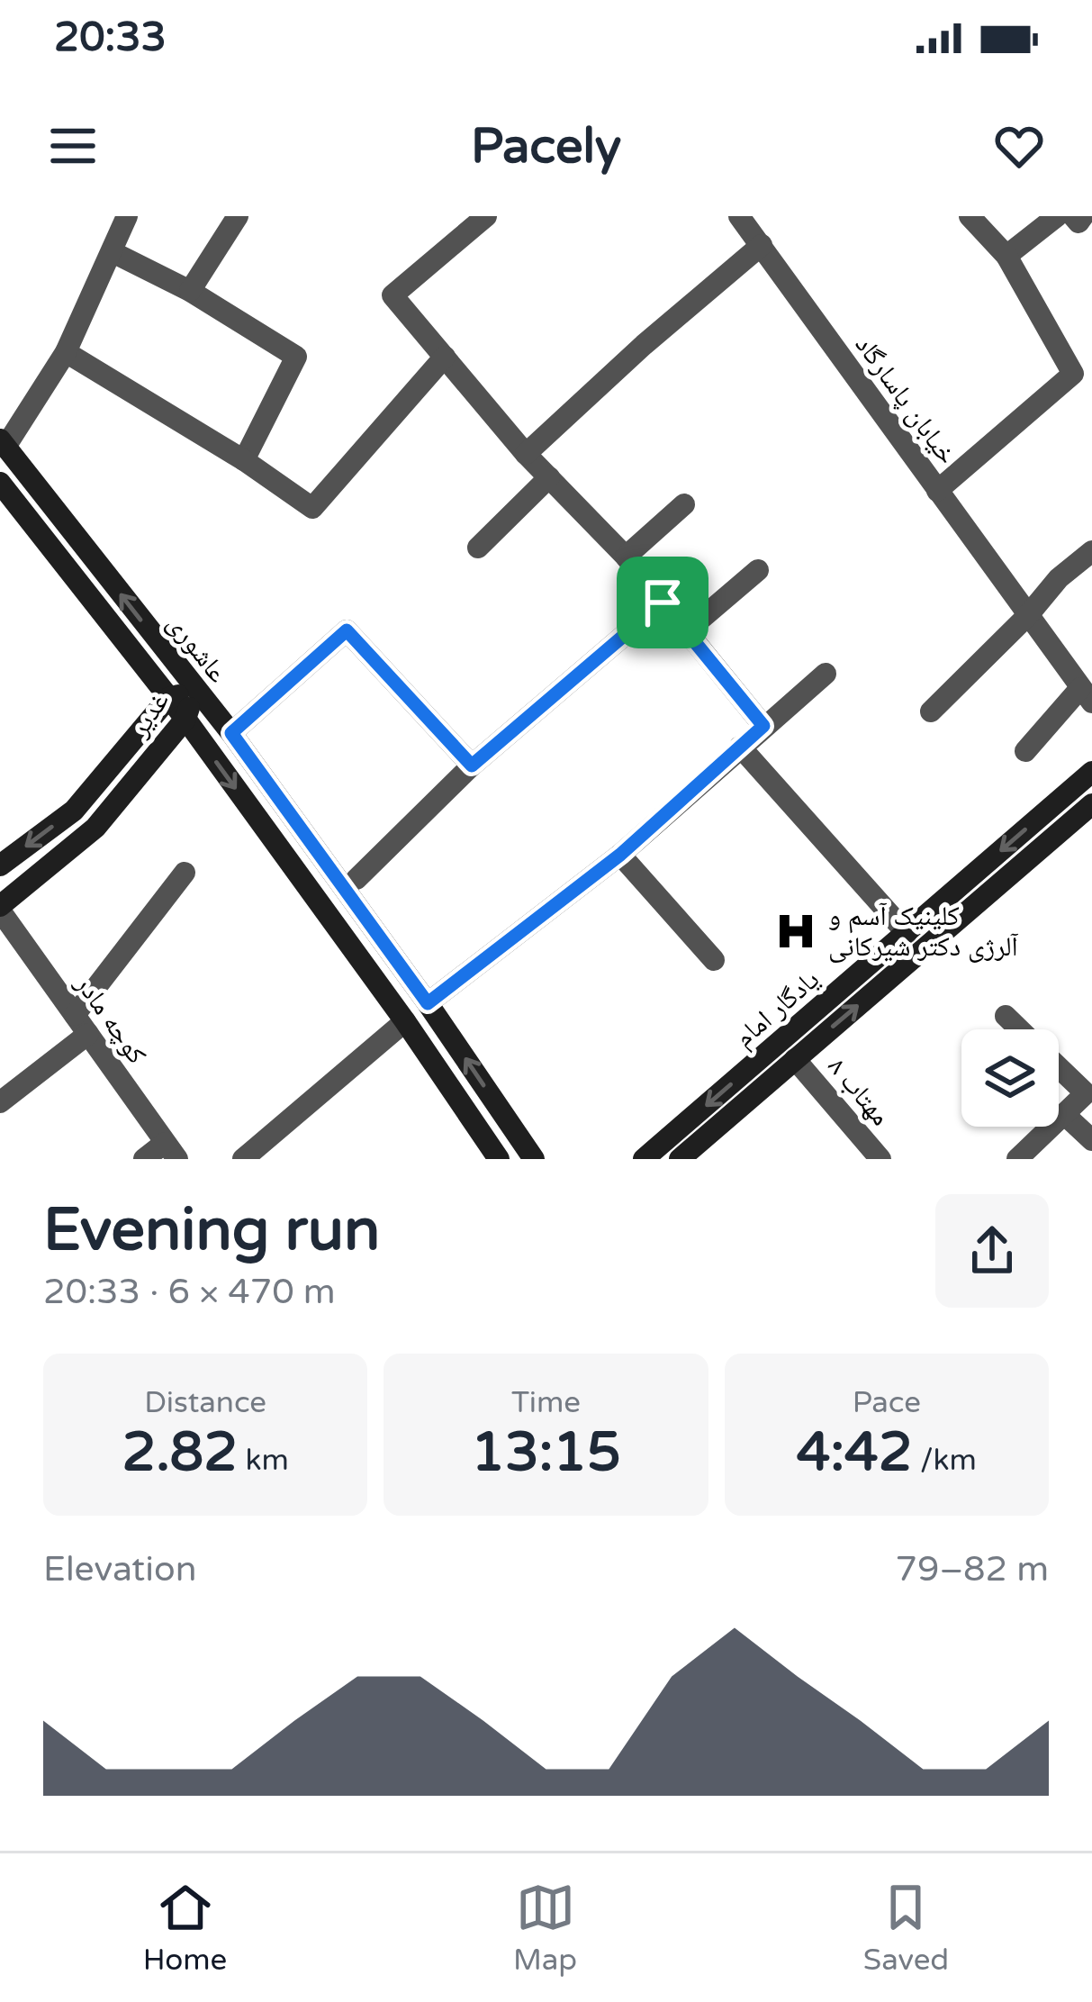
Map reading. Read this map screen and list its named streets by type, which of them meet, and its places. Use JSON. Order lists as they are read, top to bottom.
{
  "streets": {
    "street": [
      "خیابان پاسارگاد",
      "عاشوری",
      "غدیر",
      "یادگار امام",
      "کوچه مادر",
      "مهتاب ۸"
    ]
  },
  "crossings": [
    ["عاشوری", "غدیر"],
    ["غدیر", "کوچه مادر"],
    ["یادگار امام", "مهتاب ۸"]
  ],
  "places": {
    "hospital": ["کلینیک آسم و آلرژی دکتر شیرکانی"]
  },
  "page": {
    "status": "20:33",
    "header": "Pacely",
    "heading": ["Evening run", "20:33 · 6 × 470 m"],
    "stats": [
      ["Distance", "2.82 km"],
      ["Time", "13:15"],
      ["Pace", "4:42 /km"]
    ],
    "chart": ["Elevation", "79–82 m"],
    "tabs": ["Home", "Map", "Saved"]
  }
}
